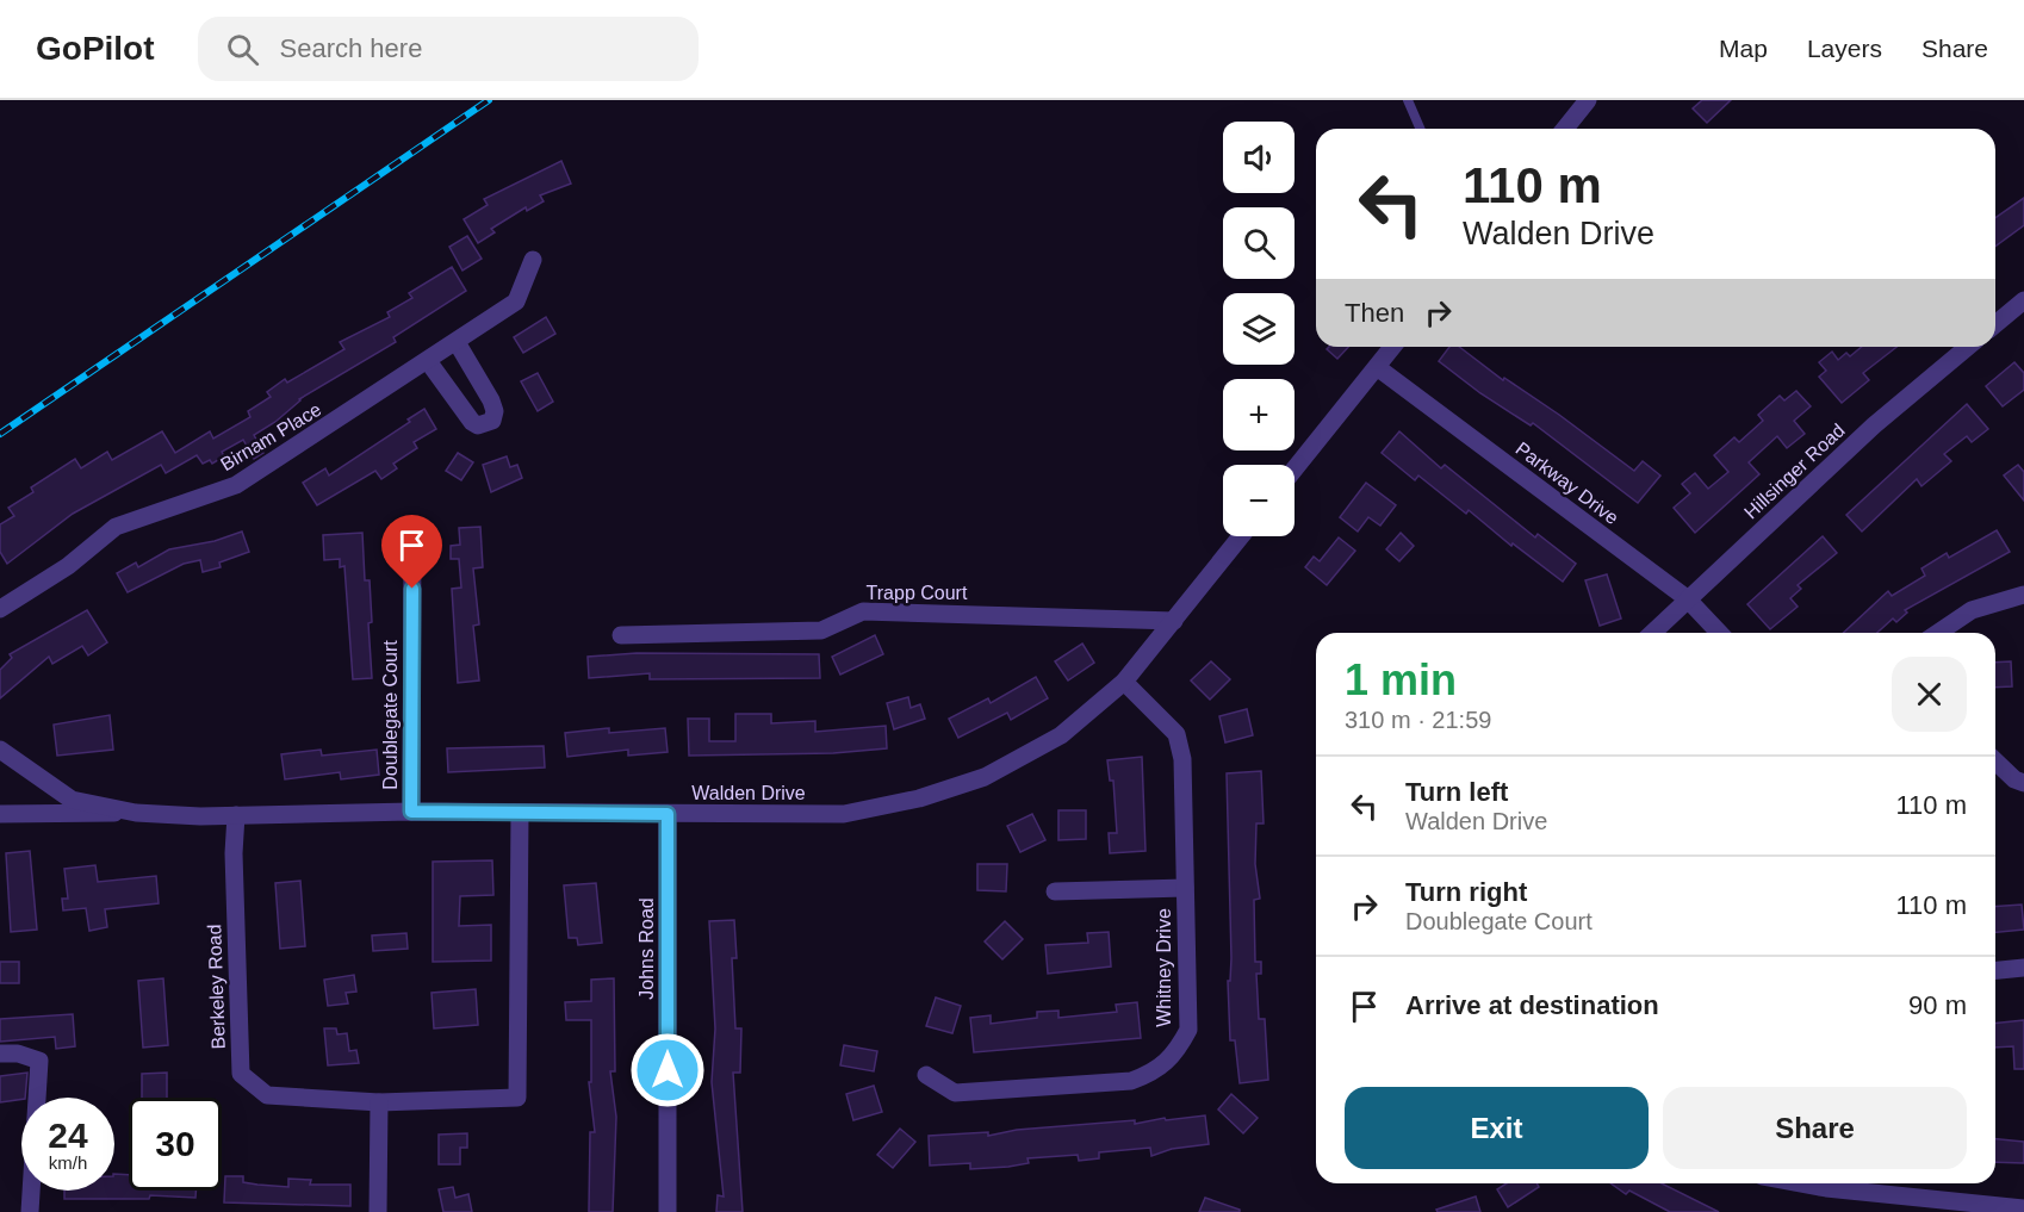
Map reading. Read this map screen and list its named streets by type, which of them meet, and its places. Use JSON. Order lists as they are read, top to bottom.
{
  "streets": {
    "street": [
      "Birnam Place",
      "Hillsinger Road",
      "Parkway Drive",
      "Trapp Court",
      "Doublegate Court",
      "Walden Drive",
      "Johns Road",
      "Whitney Drive",
      "Berkeley Road"
    ]
  },
  "crossings": [
    ["Hillsinger Road", "Parkway Drive"],
    ["Trapp Court", "Walden Drive"],
    ["Doublegate Court", "Walden Drive"],
    ["Walden Drive", "Johns Road"],
    ["Walden Drive", "Whitney Drive"],
    ["Walden Drive", "Berkeley Road"]
  ],
  "page": {
    "header": "GoPilot",
    "search": "Search here",
    "nav": ["Map", "Layers", "Share"],
    "map_buttons": ["+", "−"],
    "turn": ["110 m", "Walden Drive"],
    "then": "Then",
    "heading": ["1 min", "310 m · 21:59"],
    "list": [
      {
        "name": "Turn left",
        "note": "Walden Drive",
        "value": "110 m"
      },
      {
        "name": "Turn right",
        "note": "Doublegate Court",
        "value": "110 m"
      },
      {
        "name": "Arrive at destination",
        "value": "90 m"
      }
    ],
    "buttons": ["Exit", "Share"],
    "speed": "24 km/h",
    "limit": "30"
  }
}
